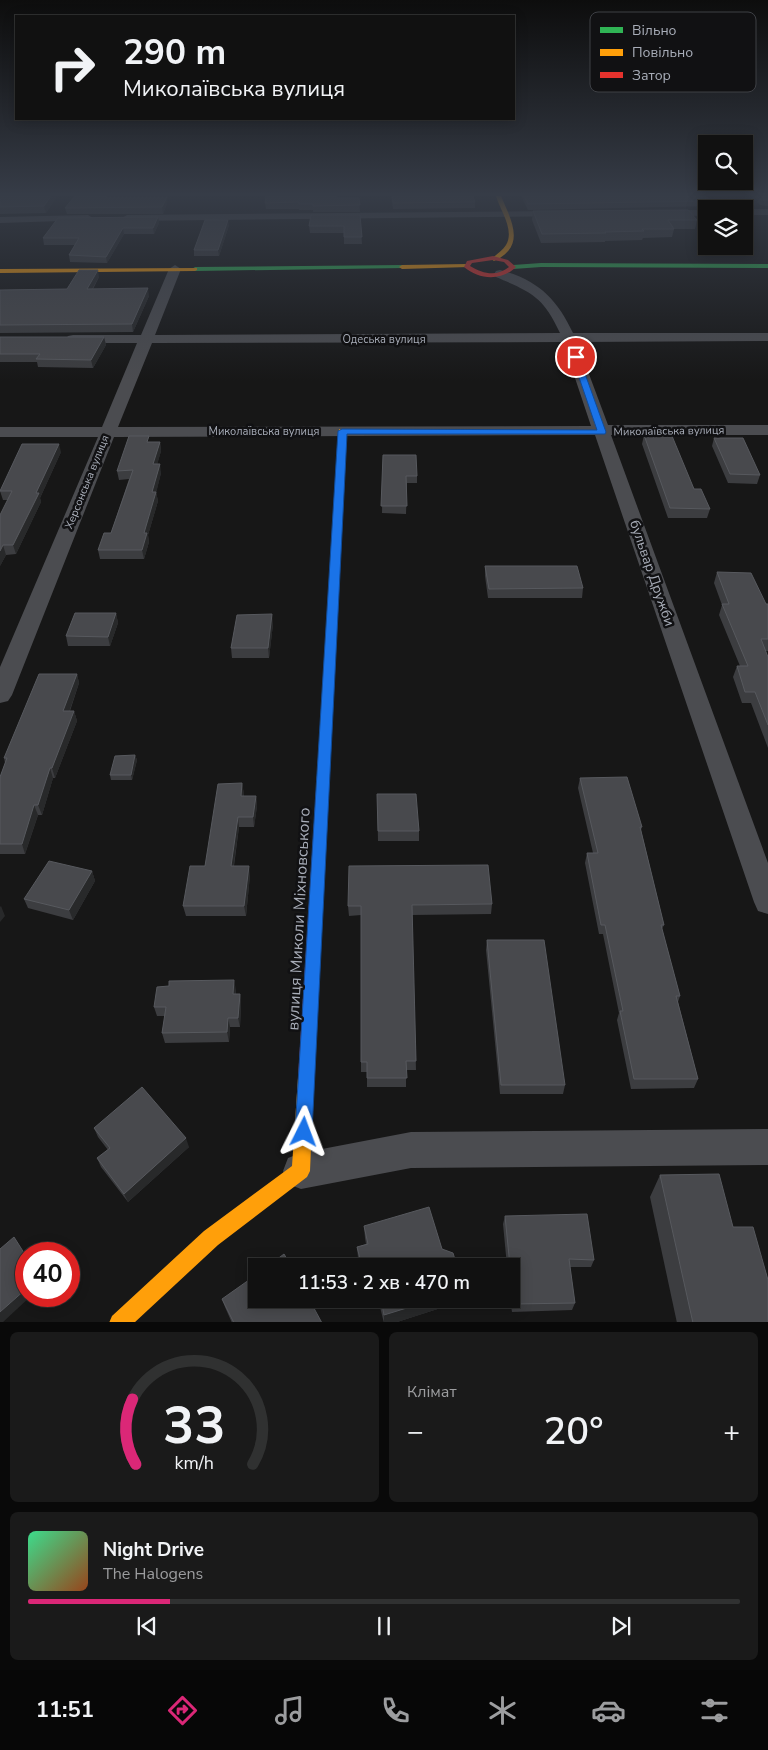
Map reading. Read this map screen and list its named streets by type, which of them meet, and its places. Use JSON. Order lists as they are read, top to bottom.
{
  "streets": {
    "street": [
      "Одеська вулиця",
      "Миколаївська вулиця",
      "Херсонська вулиця",
      "бульвар Дружби",
      "вулиця Миколи Міхновського"
    ]
  },
  "crossings": [
    ["Одеська вулиця", "Херсонська вулиця"],
    ["Одеська вулиця", "бульвар Дружби"],
    ["Миколаївська вулиця", "Херсонська вулиця"],
    ["Миколаївська вулиця", "бульвар Дружби"],
    ["Миколаївська вулиця", "вулиця Миколи Міхновського"]
  ],
  "legend": ["Вільно", "Повільно", "Затор"],
  "page": {
    "turn": ["290 m", "Миколаївська вулиця"],
    "limit": "40",
    "trip": "11:53 · 2 хв · 470 m",
    "tile": "Клімат",
    "heat": ["−", "20°", "+"],
    "song": ["Night Drive", "The Halogens"],
    "tabs": "11:51",
    "gauge": ["33", "km/h"]
  }
}
